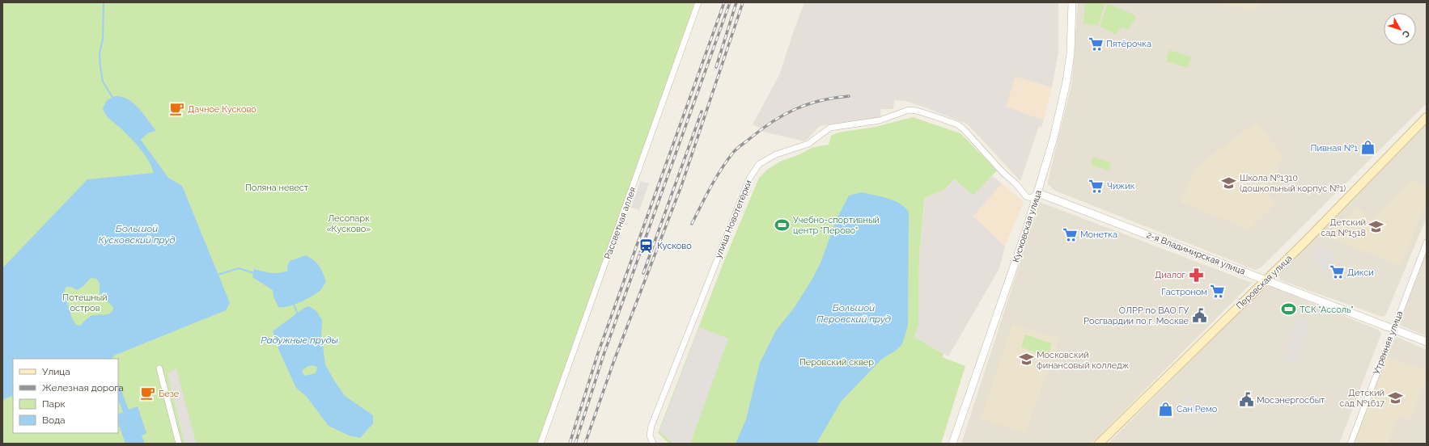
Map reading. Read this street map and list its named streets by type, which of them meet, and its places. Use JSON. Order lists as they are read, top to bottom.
{
  "streets": {
    "main road": ["Перовская улица"],
    "street": [
      "улица Новотетёрки",
      "Рассветная аллея",
      "Кусковская улица",
      "2-я Владимирская улица",
      "Утренняя улица"
    ]
  },
  "crossings": [
    ["улица Новотетёрки", "Кусковская улица"],
    ["улица Новотетёрки", "2-я Владимирская улица"],
    ["Кусковская улица", "2-я Владимирская улица"],
    ["2-я Владимирская улица", "Перовская улица"],
    ["2-я Владимирская улица", "Утренняя улица"]
  ],
  "water": ["Большой Кусковский пруд", "Большой Перовский пруд", "Радужные пруды"],
  "parks": [
    "Поляна невест",
    "Лесопарк «Кусково»",
    "Потешный остров",
    "Перовский сквер"
  ],
  "places": {
    "supermarket": [
      "Пятёрочка",
      "Чижик",
      "Монетка",
      "Дикси",
      "Гастроном"
    ],
    "cafe": ["Дачное Кусково", "Безе"],
    "shop": ["Пивная №1", "Сан Ремо"],
    "school or university": [
      "Школа №1310 (дошкольный корпус №1)",
      "Детский сад №1518",
      "Московский финансовый колледж",
      "Детский сад №1617"
    ],
    "sports": ["Учебно-спортивный центр \"Перово\"", "ТСК \"Ассоль\""],
    "station": ["Кусково"],
    "pharmacy": ["Диалог"],
    "public building": ["ОЛРР по ВАО ГУ Росгвардии по г. Москве", "Мосэнергосбыт"]
  },
  "legend": [
    "Улица",
    "Железная дорога",
    "Парк",
    "Вода"
  ],
  "north": "bottom right"
}
